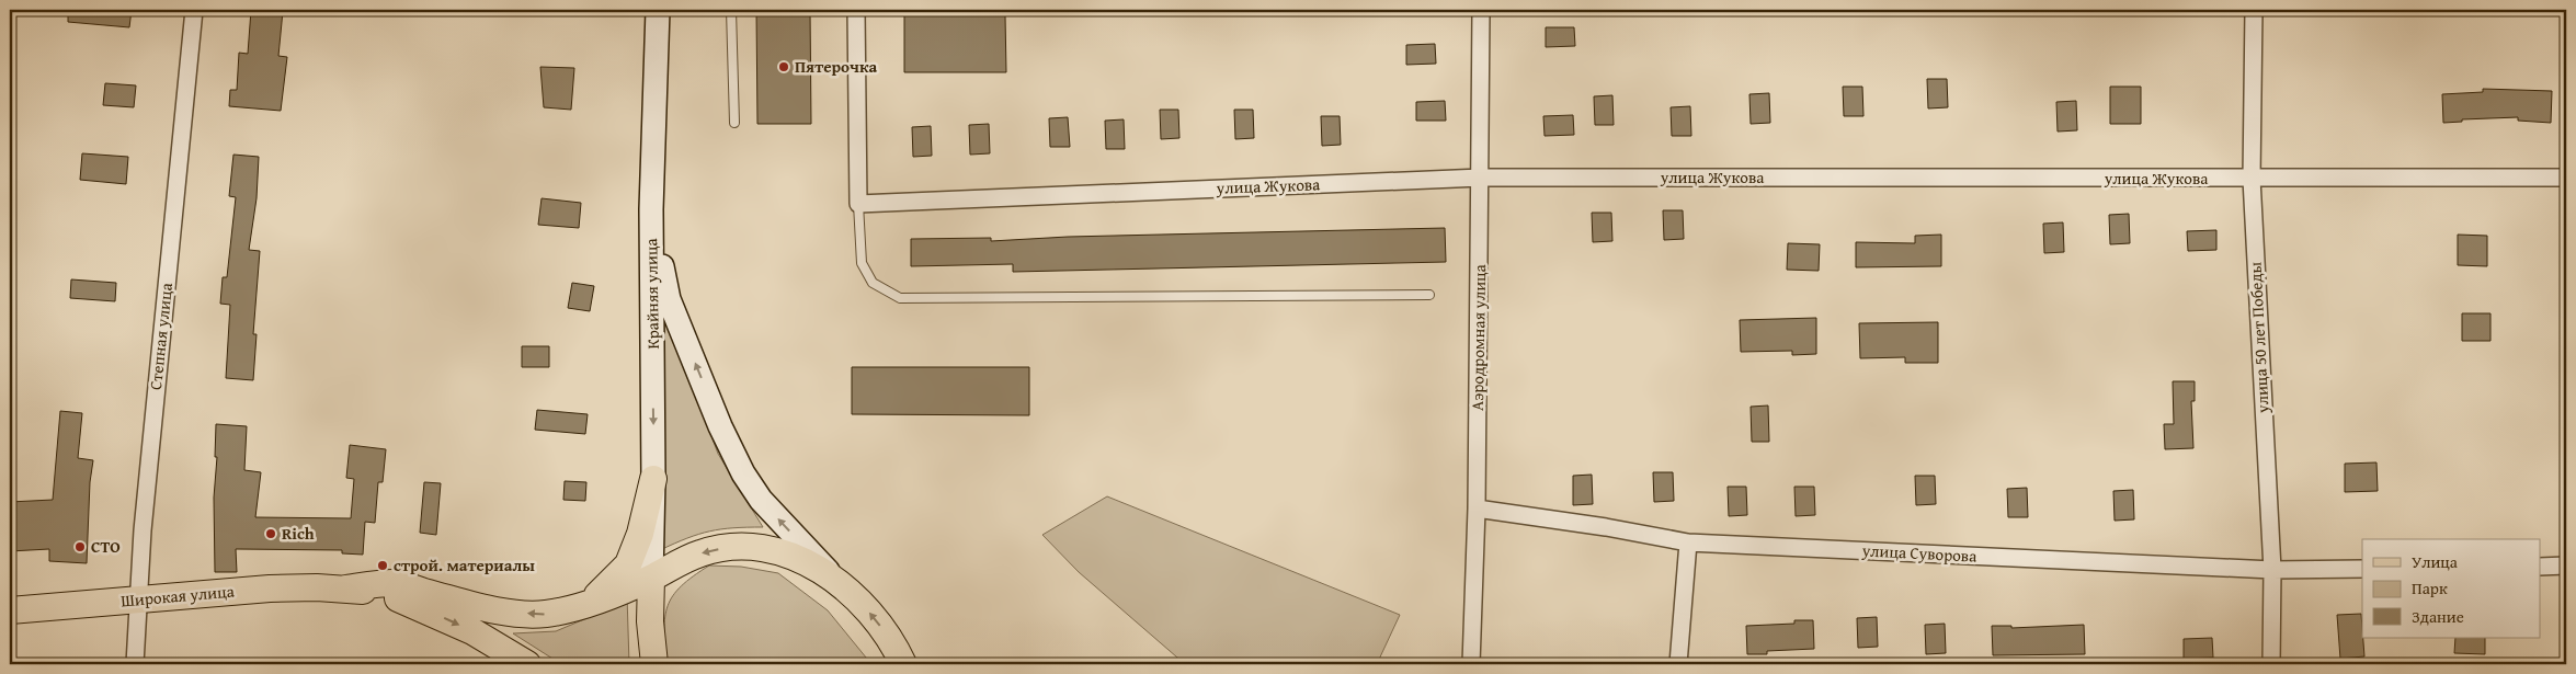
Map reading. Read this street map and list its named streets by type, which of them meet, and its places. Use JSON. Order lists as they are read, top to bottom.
{
  "streets": {
    "main road": ["Крайняя улица", "Широкая улица"],
    "street": [
      "улица Жукова",
      "Степная улица",
      "Аэродромная улица",
      "улица 50 лет Победы",
      "улица Суворова"
    ]
  },
  "crossings": [
    ["улица Жукова", "Аэродромная улица"],
    ["улица Жукова", "улица 50 лет Победы"],
    ["Степная улица", "Широкая улица"],
    ["Аэродромная улица", "улица Суворова"],
    ["улица 50 лет Победы", "улица Суворова"]
  ],
  "one_way": ["Крайняя улица"],
  "places": [
    "Пятерочка",
    "Rich",
    "СТО",
    "строй. материалы"
  ],
  "legend": ["Улица", "Парк", "Здание"]
}
